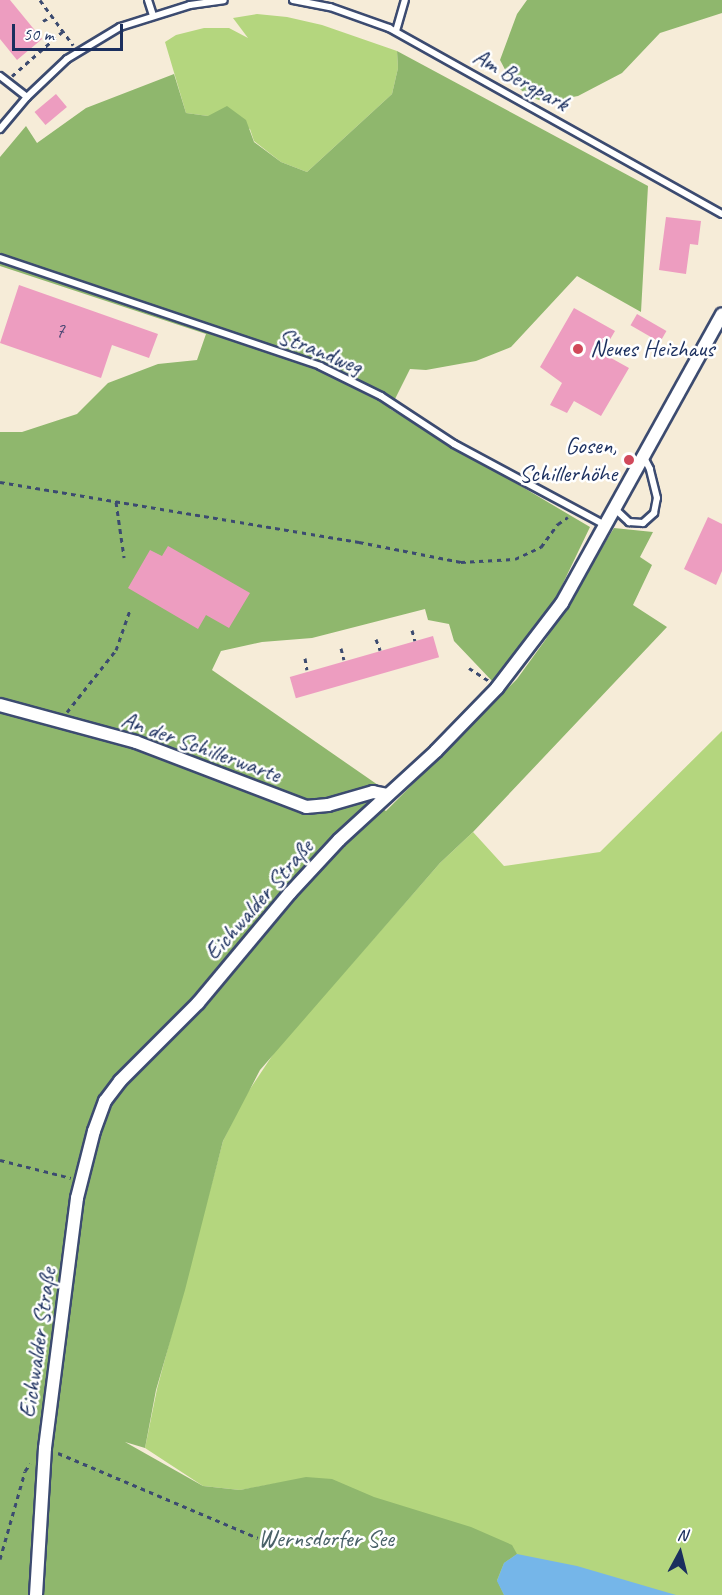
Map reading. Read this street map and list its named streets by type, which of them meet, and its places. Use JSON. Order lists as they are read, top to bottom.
{
  "streets": {
    "street": ["An der Schillerwarte", "Eichwalder Straße"],
    "lane": ["Am Bergpark", "Strandweg"]
  },
  "crossings": [
    ["Strandweg", "Eichwalder Straße"],
    ["An der Schillerwarte", "Eichwalder Straße"]
  ],
  "parks": ["Wernsdorfer See"],
  "places": ["Neues Heizhaus", "Gosen, Schillerhöhe"],
  "house_numbers": ["7"],
  "scale_bar": "50 m",
  "north": "top"
}
